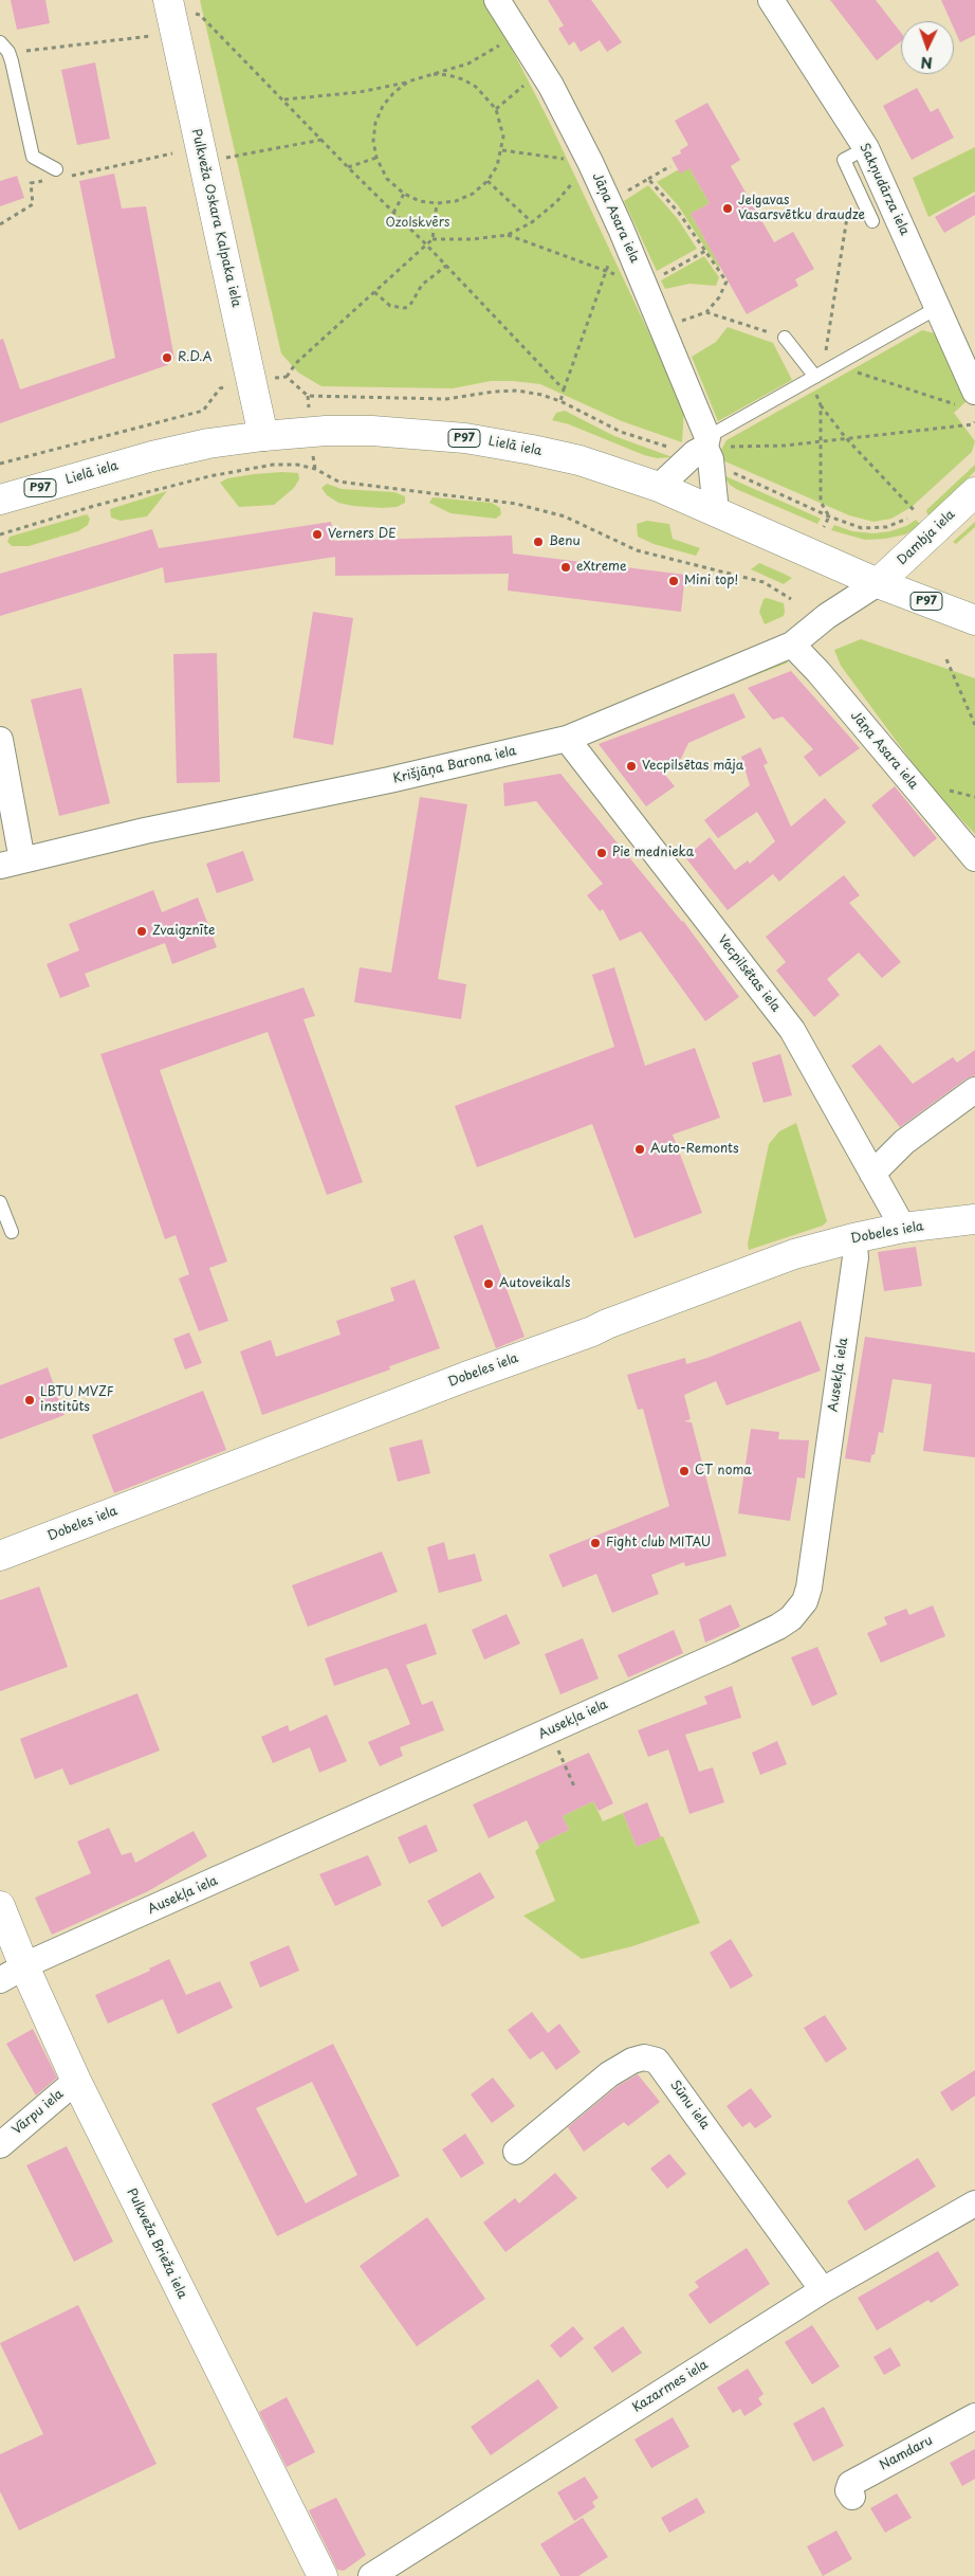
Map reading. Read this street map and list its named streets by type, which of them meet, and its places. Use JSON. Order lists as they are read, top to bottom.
{
  "streets": {
    "street": [
      "Sakņudārza iela",
      "Pulkveža Oskara Kalpaka iela",
      "Jāņa Asara iela",
      "P97",
      "Lielā iela",
      "Dambja iela",
      "Krišjāņa Barona iela",
      "Vecpilsētas iela",
      "Dobeles iela",
      "Ausekļa iela",
      "Sūnu iela",
      "Vārpu iela",
      "Pulkveža Brieža iela",
      "Kazarmes iela",
      "Namdaru"
    ]
  },
  "crossings": [
    ["Pulkveža Oskara Kalpaka iela", "Lielā iela"],
    ["Jāņa Asara iela", "Lielā iela"],
    ["Jāņa Asara iela", "Krišjāņa Barona iela"],
    ["Lielā iela", "Dambja iela"],
    ["Lielā iela", "Krišjāņa Barona iela"],
    ["Dambja iela", "Krišjāņa Barona iela"],
    ["Krišjāņa Barona iela", "Vecpilsētas iela"],
    ["Vecpilsētas iela", "Dobeles iela"],
    ["Dobeles iela", "Ausekļa iela"],
    ["Ausekļa iela", "Pulkveža Brieža iela"],
    ["Sūnu iela", "Kazarmes iela"],
    ["Vārpu iela", "Pulkveža Brieža iela"]
  ],
  "parks": ["Ozolskvērs"],
  "places": [
    "Jelgavas Vasarsvētku draudze",
    "R.D.A",
    "Verners DE",
    "Benu",
    "eXtreme",
    "Mini top!",
    "Vecpilsētas māja",
    "Pie mednieka",
    "Zvaigznīte",
    "Auto-Remonts",
    "Autoveikals",
    "LBTU MVZF institūts",
    "CT noma",
    "Fight club MITAU"
  ],
  "north": "bottom"
}
